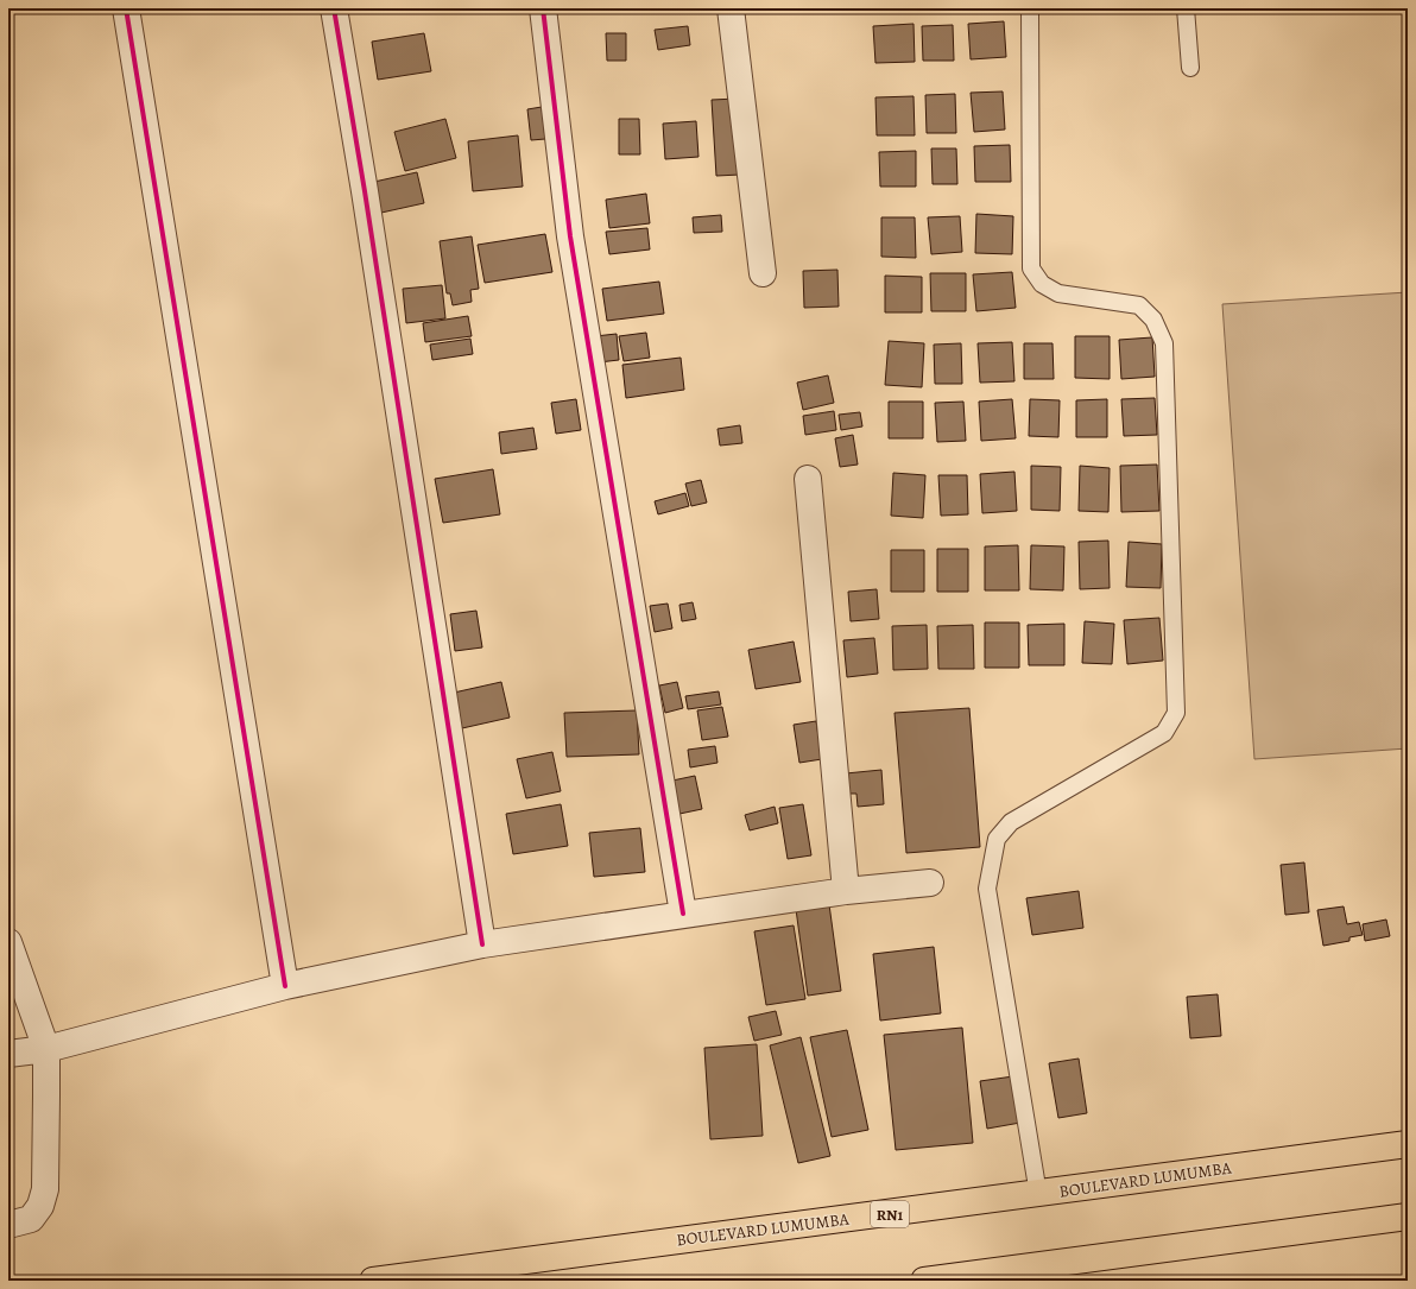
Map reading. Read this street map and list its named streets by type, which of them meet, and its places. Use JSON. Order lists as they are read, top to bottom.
{
  "streets": {
    "highway": ["BOULEVARD LUMUMBA", "RN1"]
  }
}
